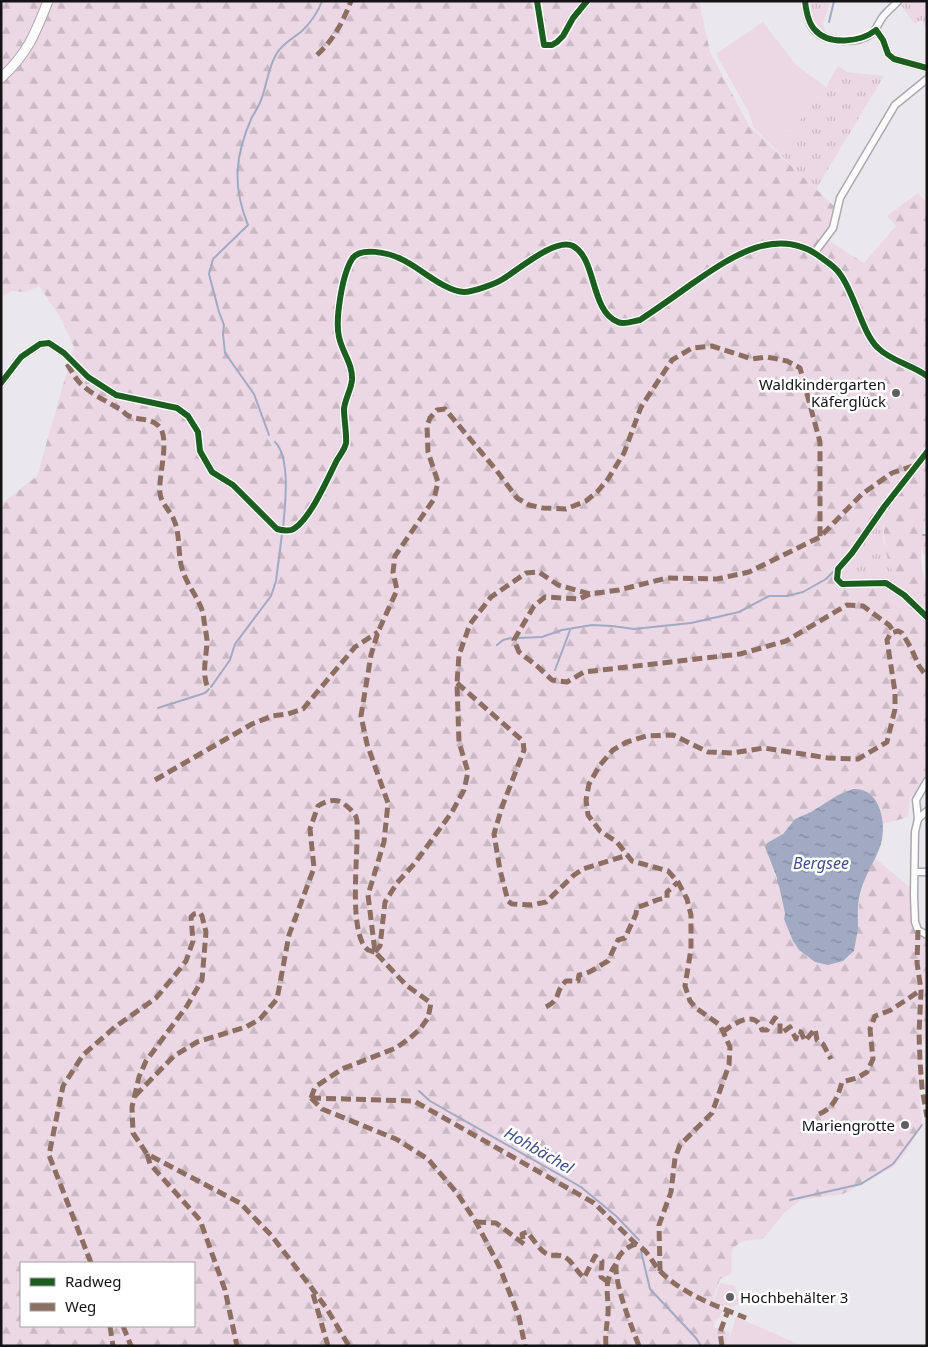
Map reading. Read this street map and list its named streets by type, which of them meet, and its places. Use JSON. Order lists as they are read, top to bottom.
{
  "water": ["Bergsee", "Hohbächel"],
  "places": ["Waldkindergarten Käferglück", "Mariengrotte", "Hochbehälter 3"],
  "legend": ["Radweg", "Weg"]
}
